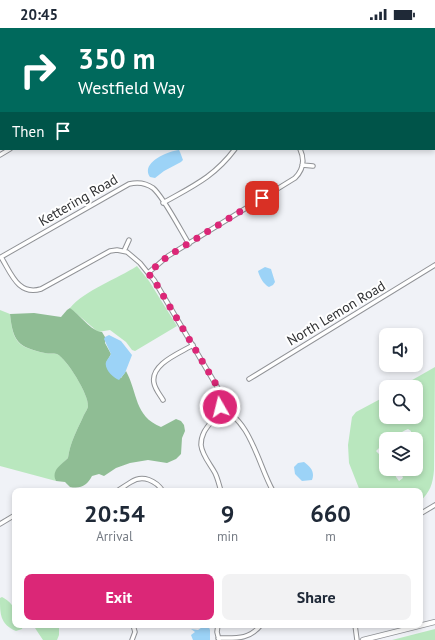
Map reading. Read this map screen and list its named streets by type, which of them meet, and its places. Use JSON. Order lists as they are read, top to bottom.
{
  "streets": {
    "street": ["Kettering Road", "North Lemon Road"]
  },
  "page": {
    "status": "20:45",
    "turn": ["350 m", "Westfield Way"],
    "then": "Then",
    "eta": [
      "20:54",
      "Arrival",
      "9",
      "min",
      "660",
      "m"
    ],
    "buttons": ["Exit", "Share"]
  }
}
